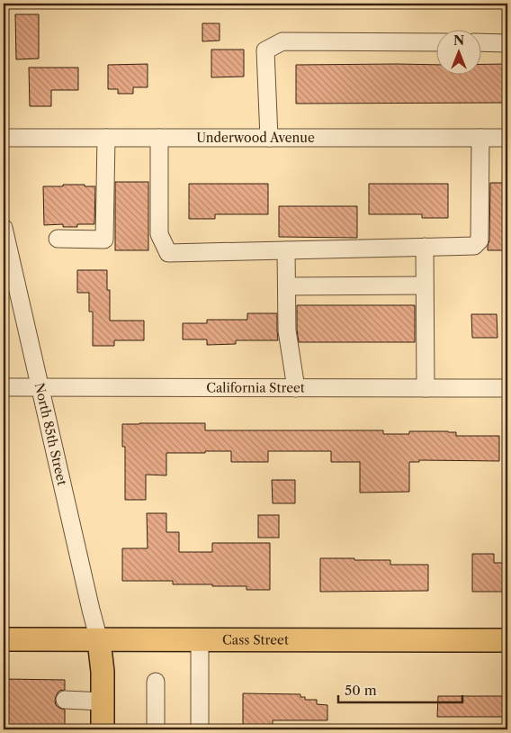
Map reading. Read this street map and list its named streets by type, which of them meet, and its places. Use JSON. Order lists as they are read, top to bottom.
{
  "streets": {
    "main road": ["Cass Street"],
    "street": ["Underwood Avenue", "California Street", "North 85th Street"]
  },
  "crossings": [
    ["California Street", "North 85th Street"],
    ["North 85th Street", "Cass Street"]
  ],
  "scale_bar": "50 m",
  "north": "top"
}
